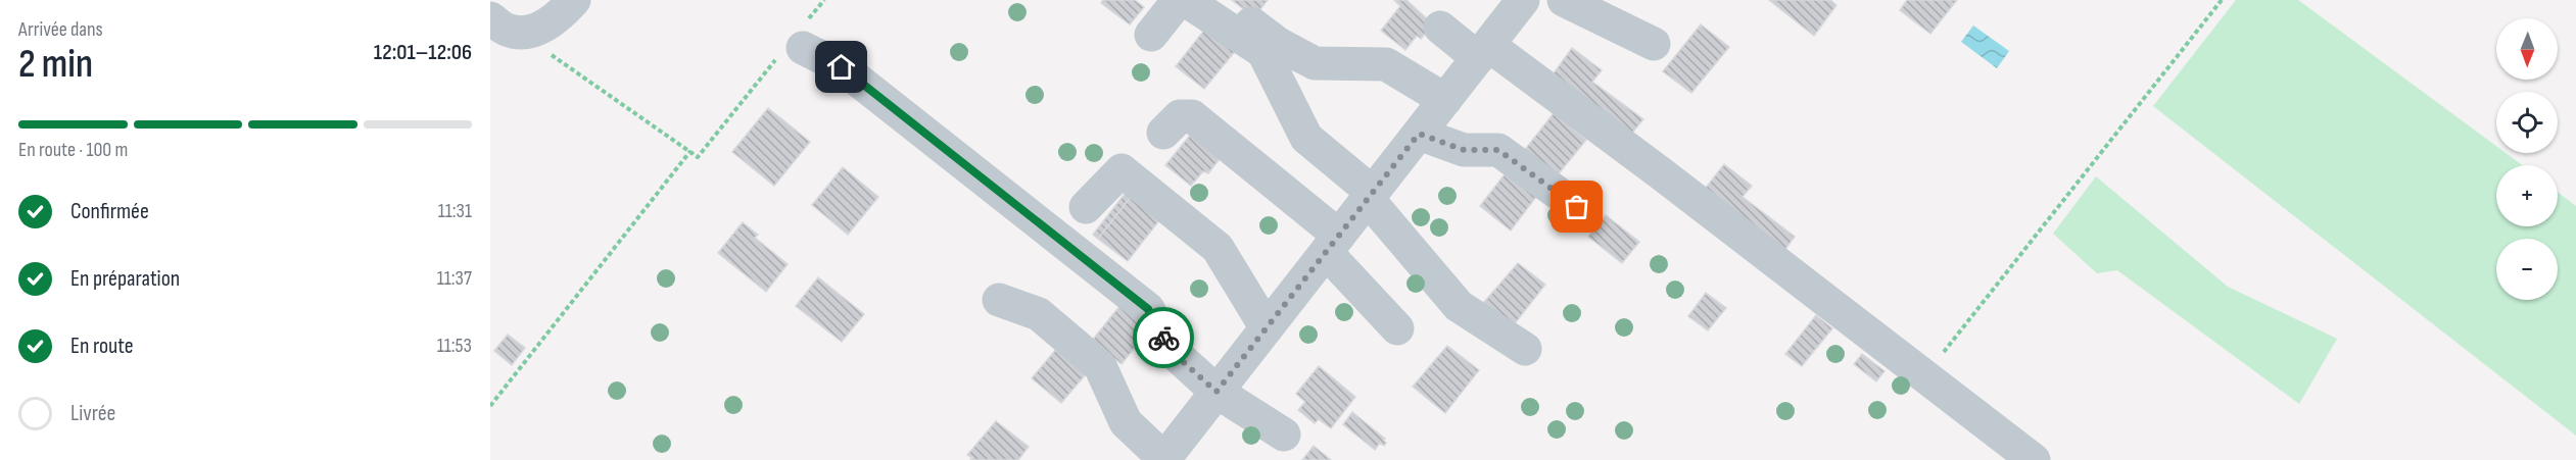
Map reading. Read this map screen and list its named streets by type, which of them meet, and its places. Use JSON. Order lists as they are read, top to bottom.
{
  "north": "bottom",
  "page": {
    "heading": ["2 min", "Arrivée dans", "12:01–12:06"],
    "map_buttons": ["+", "−"],
    "bar": "En route · 100 m",
    "list": [
      ["Confirmée", "11:31"],
      ["En préparation", "11:37"],
      ["En route", "11:53"],
      "Livrée"
    ]
  }
}
